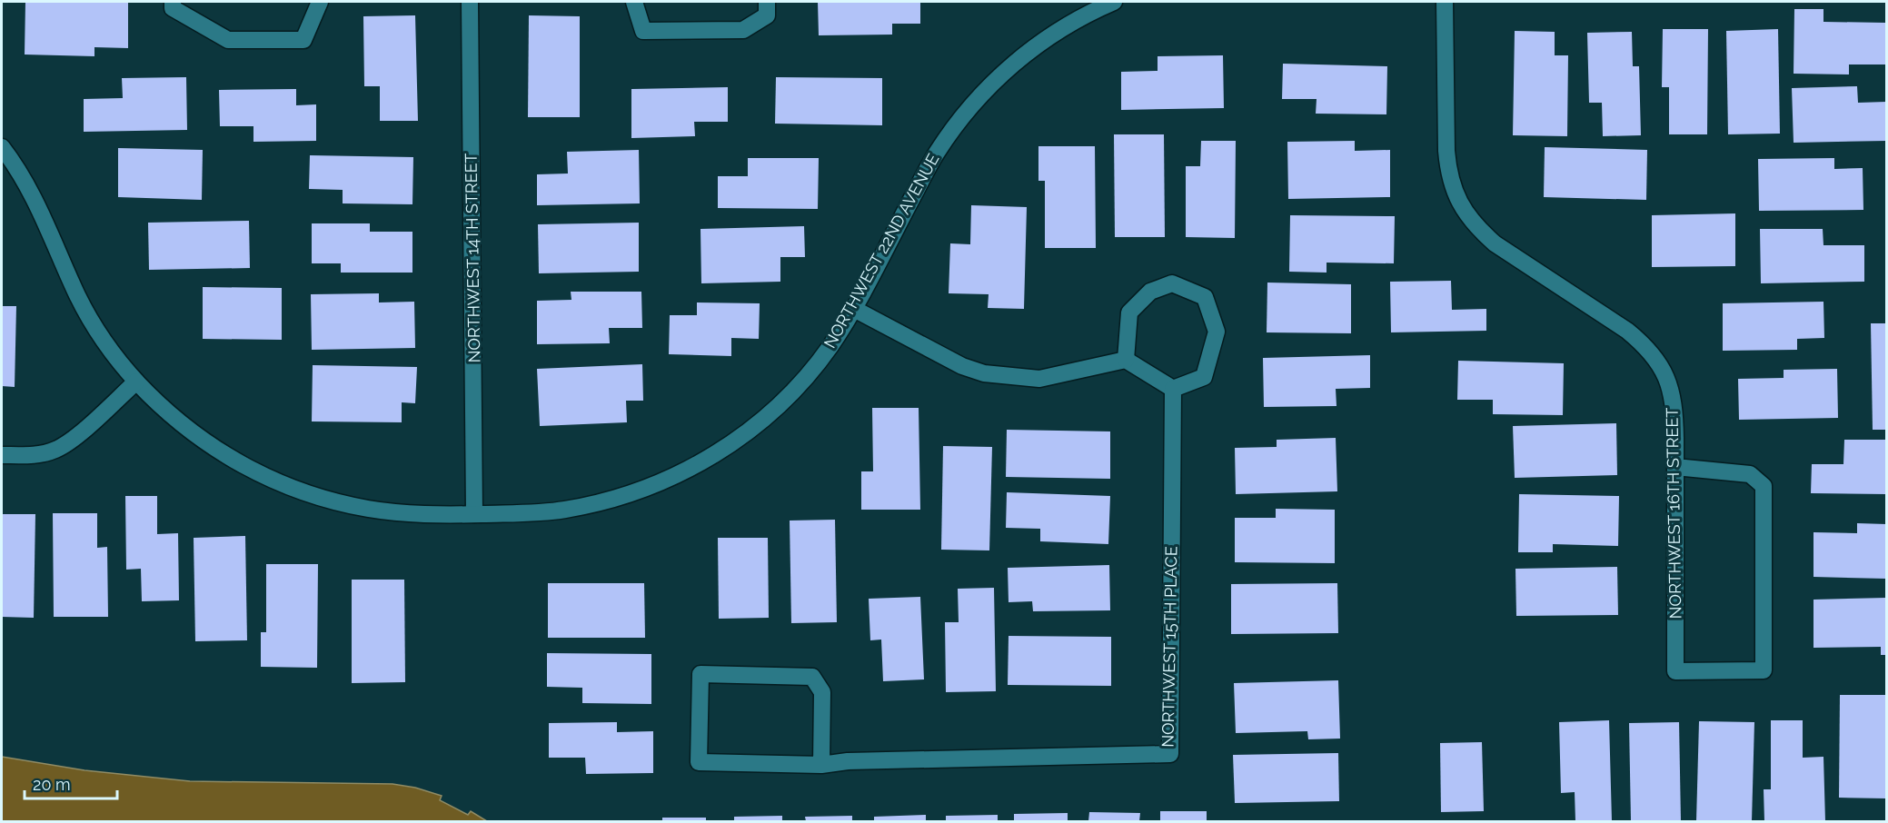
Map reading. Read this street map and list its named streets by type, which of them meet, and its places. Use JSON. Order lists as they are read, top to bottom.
{
  "streets": {
    "street": [
      "NORTHWEST 22ND AVENUE",
      "NORTHWEST 14TH STREET",
      "NORTHWEST 16TH STREET",
      "NORTHWEST 15TH PLACE"
    ]
  },
  "crossings": [
    ["NORTHWEST 22ND AVENUE", "NORTHWEST 14TH STREET"]
  ],
  "scale_bar": "20 m"
}
